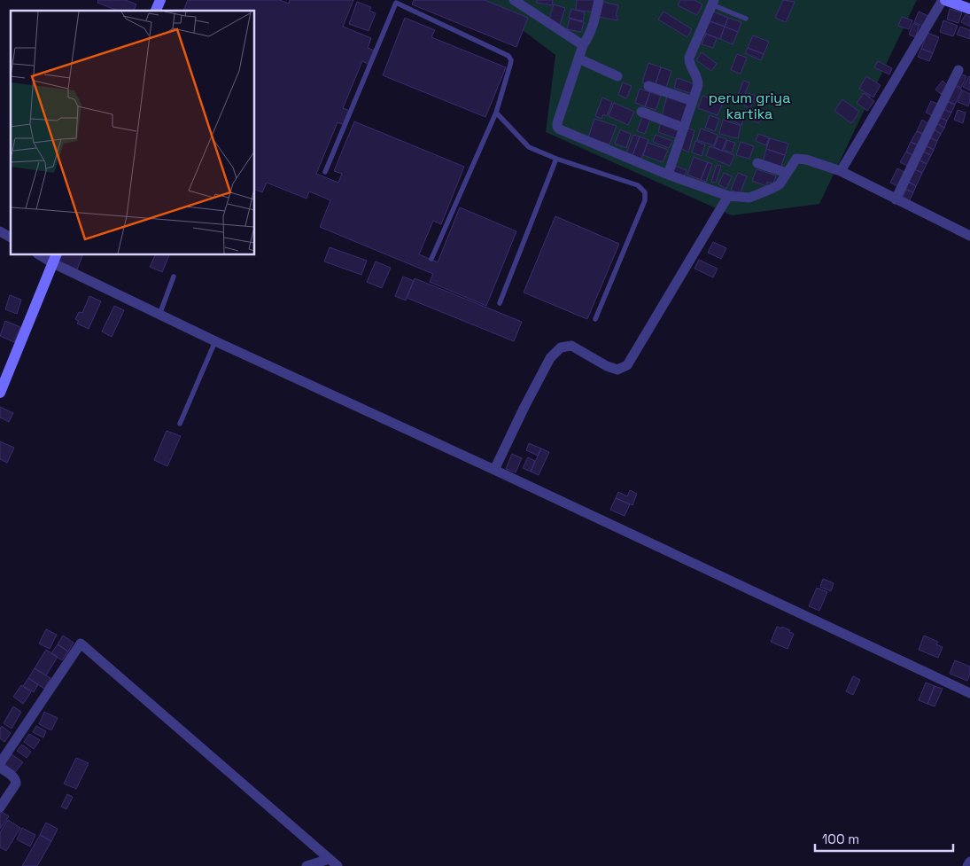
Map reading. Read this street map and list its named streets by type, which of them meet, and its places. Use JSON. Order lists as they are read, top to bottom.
{
  "parks": ["perum griya kartika"],
  "scale_bar": "100 m"
}
